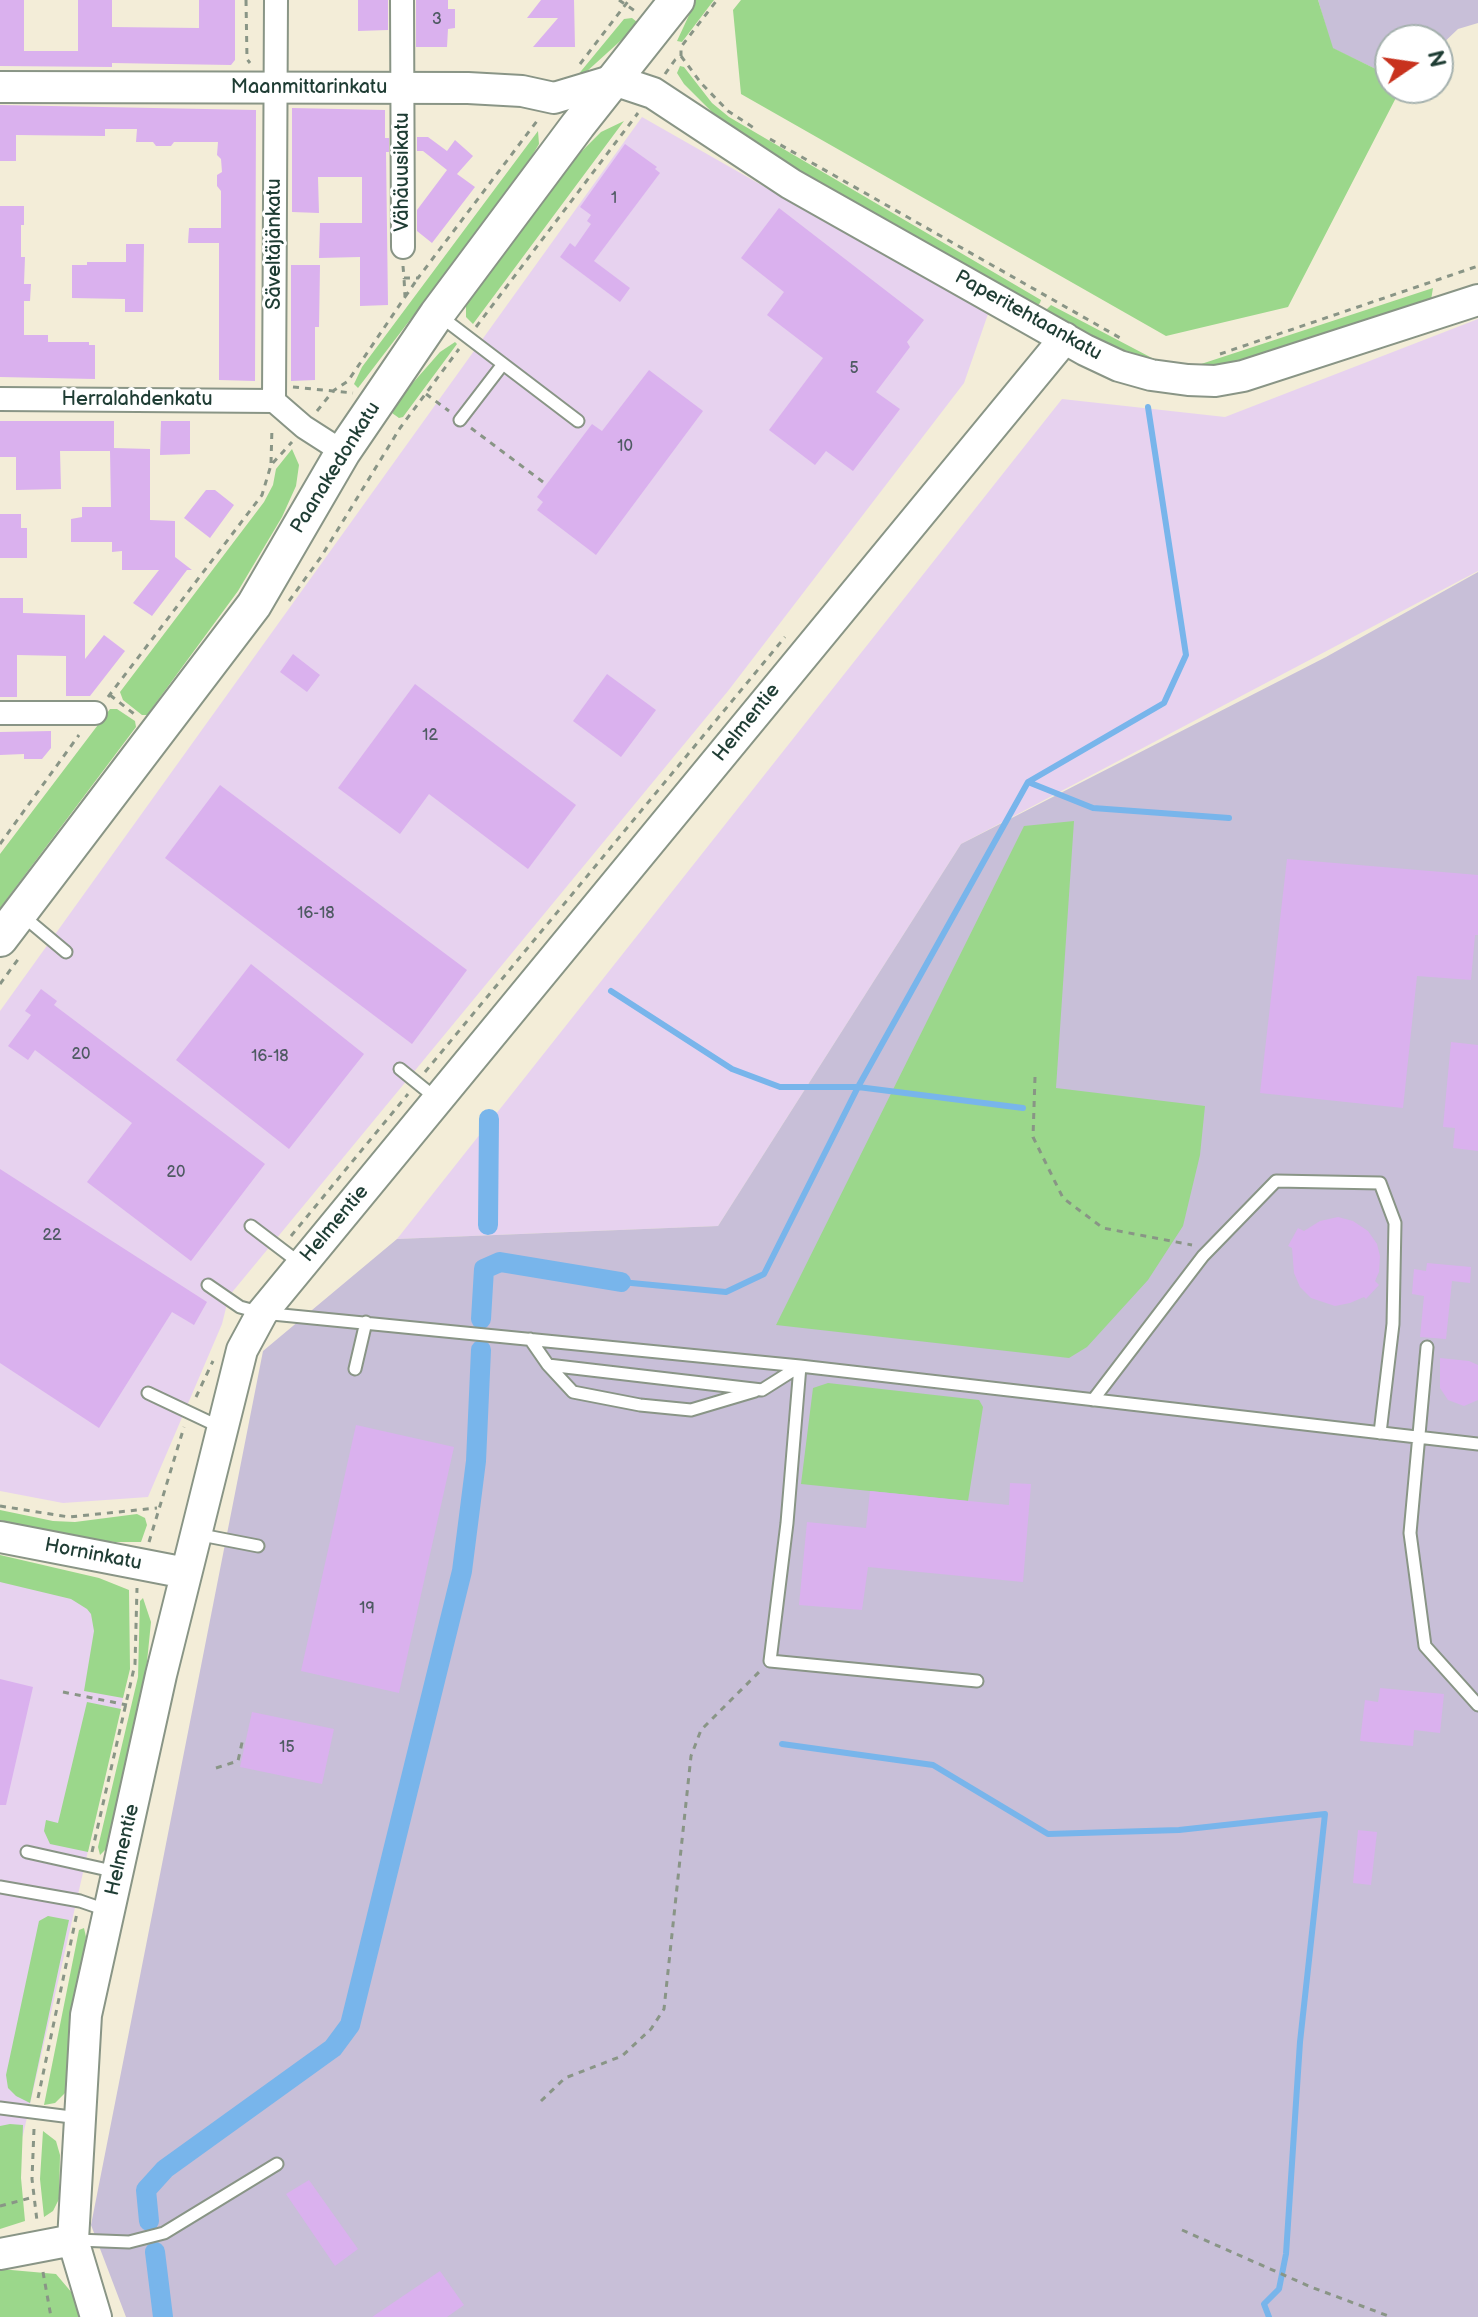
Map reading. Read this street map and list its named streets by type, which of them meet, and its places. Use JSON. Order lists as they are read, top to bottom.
{
  "streets": {
    "main road": ["Paanakedonkatu"],
    "street": [
      "Maanmittarinkatu",
      "Vähäuusikatu",
      "Säveltäjänkatu",
      "Paperitehtaankatu",
      "Herralahdenkatu",
      "Helmentie",
      "Horninkatu"
    ]
  },
  "crossings": [
    ["Maanmittarinkatu", "Vähäuusikatu"],
    ["Maanmittarinkatu", "Säveltäjänkatu"],
    ["Maanmittarinkatu", "Paperitehtaankatu"],
    ["Maanmittarinkatu", "Paanakedonkatu"],
    ["Säveltäjänkatu", "Herralahdenkatu"],
    ["Paperitehtaankatu", "Paanakedonkatu"],
    ["Paperitehtaankatu", "Helmentie"],
    ["Helmentie", "Horninkatu"]
  ],
  "house_numbers": [
    "3",
    "1",
    "5",
    "10",
    "12",
    "16-18",
    "20",
    "16-18",
    "20",
    "22",
    "19",
    "15"
  ],
  "north": "right"
}
